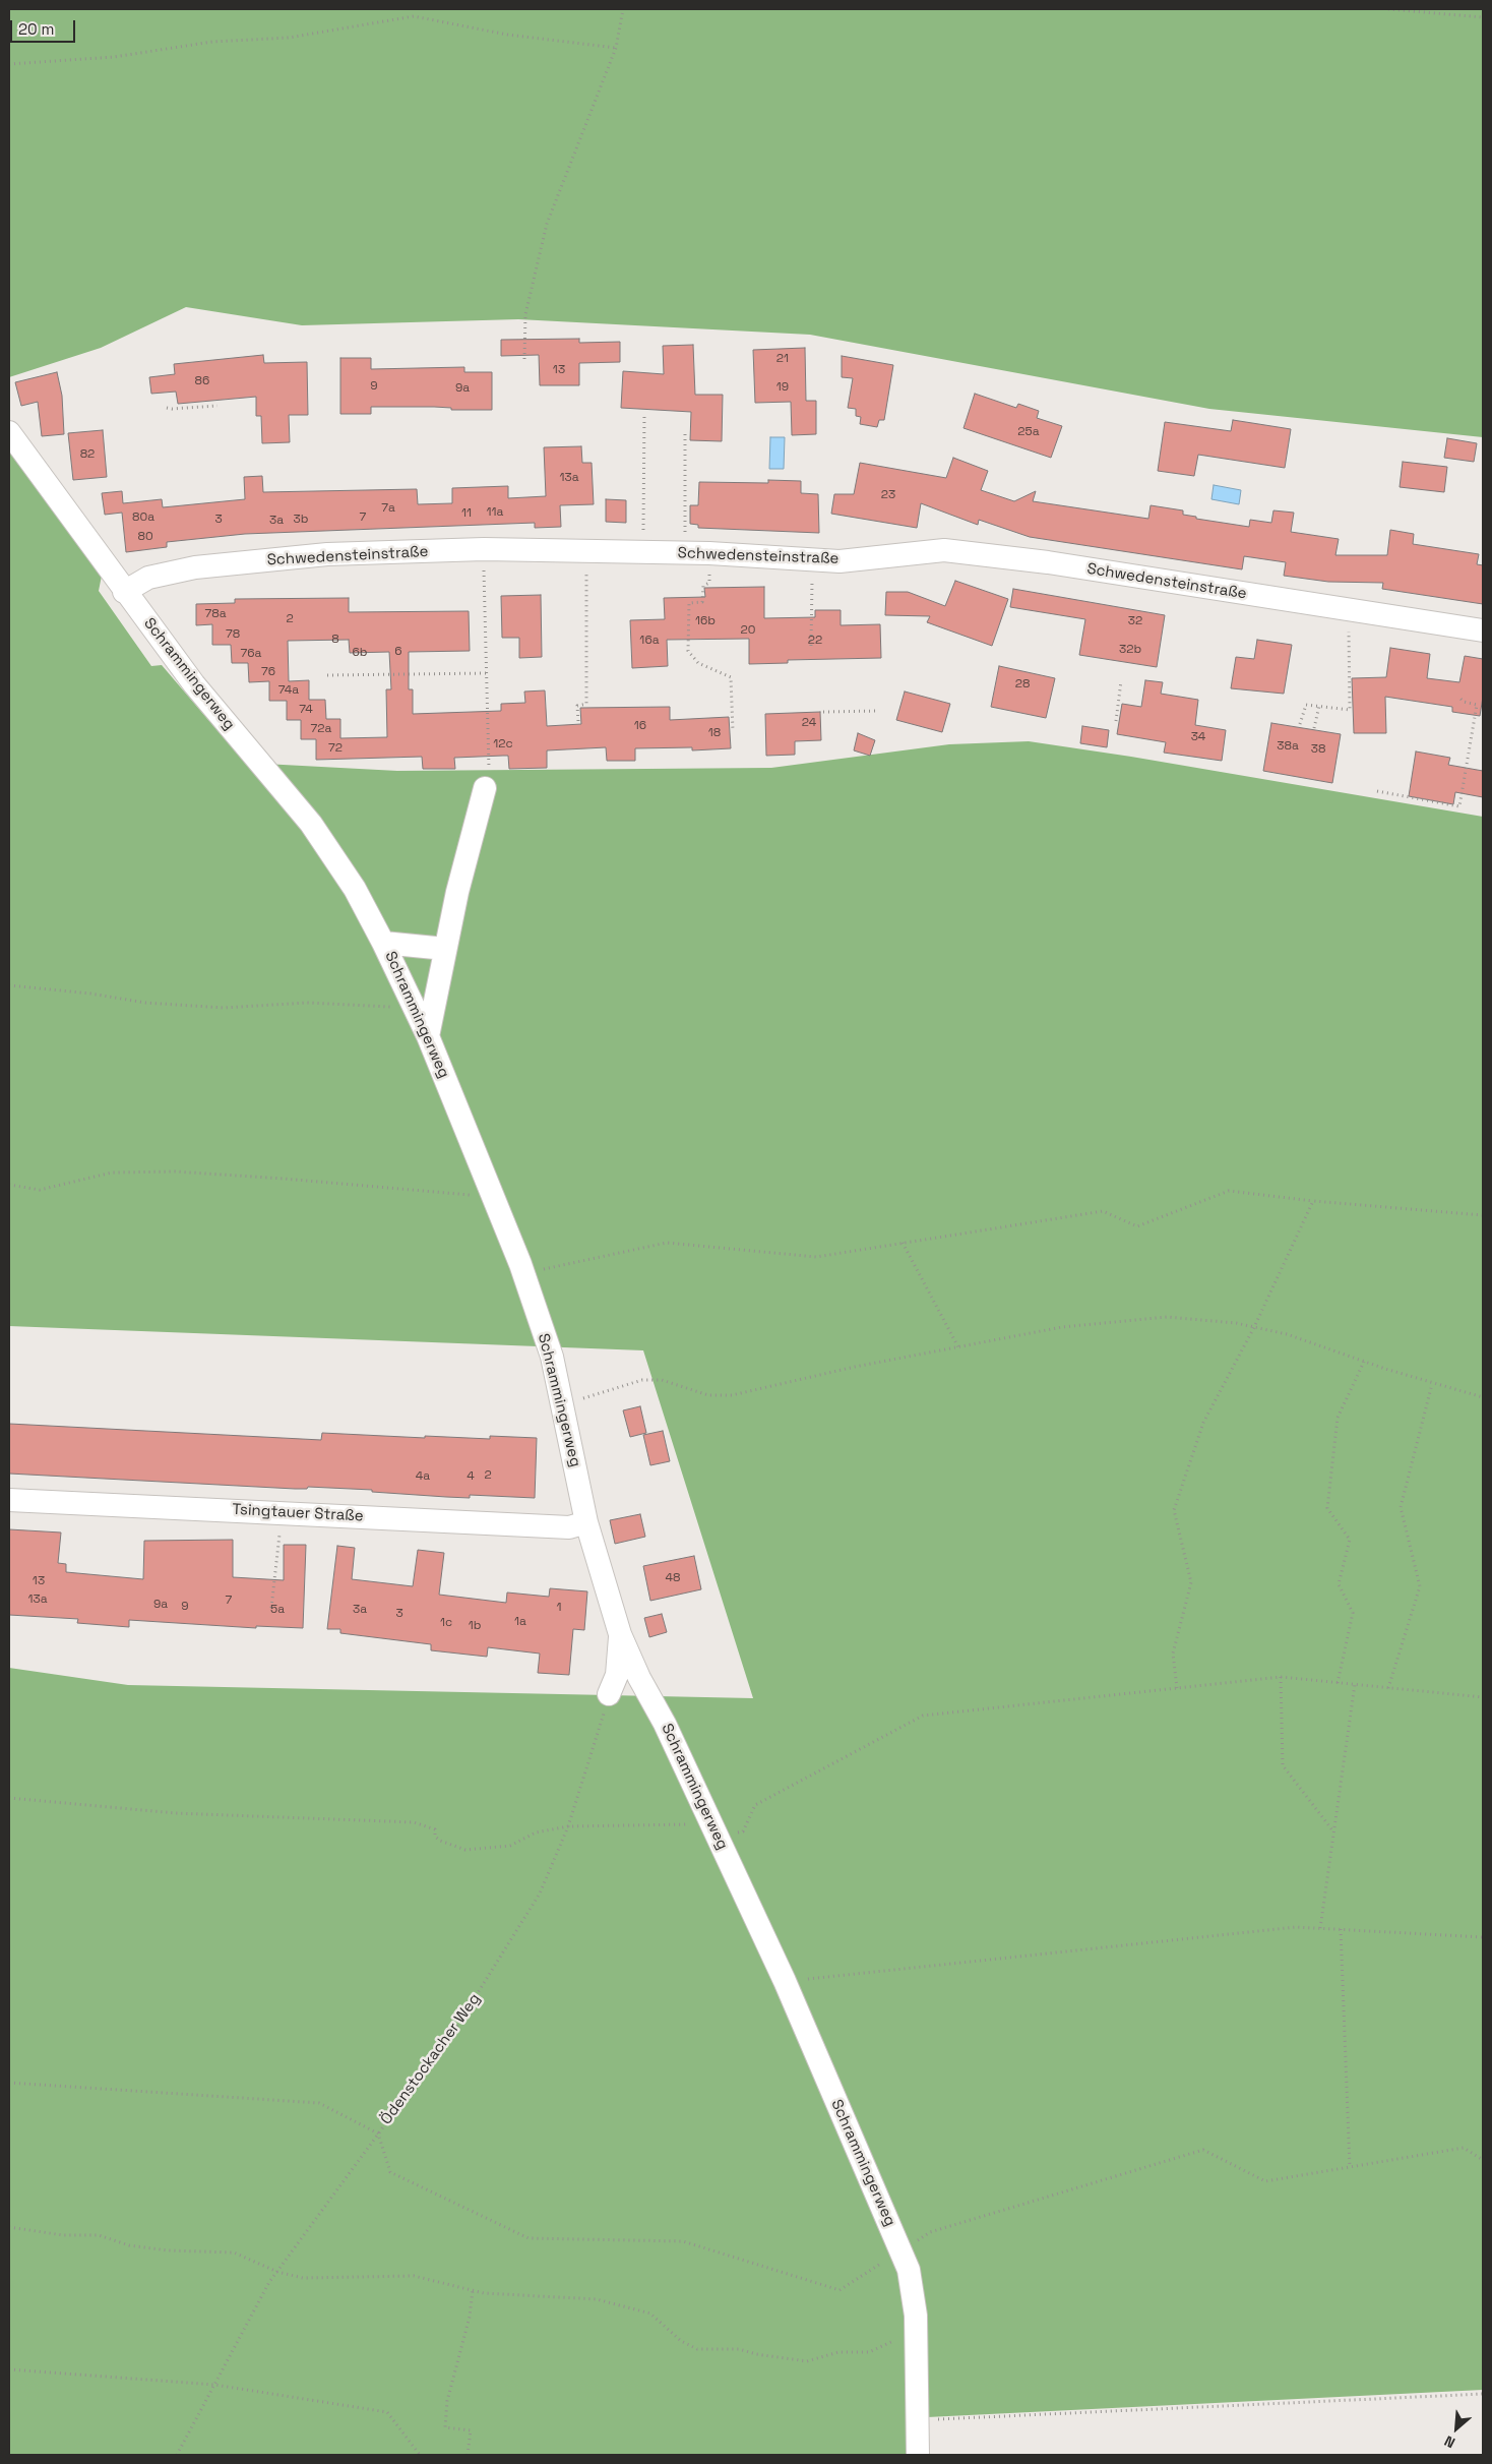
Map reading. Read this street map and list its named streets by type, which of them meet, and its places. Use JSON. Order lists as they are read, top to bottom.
{
  "streets": {
    "street": ["Schwedensteinstraße", "Schrammingerweg", "Tsingtauer Straße"],
    "path": ["Ödenstockacher Weg"]
  },
  "crossings": [
    ["Schwedensteinstraße", "Schrammingerweg"],
    ["Schrammingerweg", "Tsingtauer Straße"],
    ["Schrammingerweg", "Ödenstockacher Weg"]
  ],
  "house_numbers": [
    "21",
    "13",
    "86",
    "9",
    "19",
    "9a",
    "25a",
    "82",
    "13a",
    "23",
    "7a",
    "11a",
    "11",
    "80a",
    "7",
    "3",
    "3b",
    "3a",
    "80",
    "78a",
    "2",
    "16b",
    "32",
    "20",
    "78",
    "8",
    "16a",
    "22",
    "32b",
    "6",
    "6b",
    "76a",
    "76",
    "28",
    "74a",
    "74",
    "24",
    "16",
    "72a",
    "18",
    "34",
    "12c",
    "38a",
    "72",
    "38",
    "2",
    "4a",
    "4",
    "48",
    "13",
    "13a",
    "7",
    "9a",
    "9",
    "1",
    "5a",
    "3a",
    "3",
    "1a",
    "1c",
    "1b"
  ],
  "scale_bar": "20 m",
  "north": "bottom left"
}
